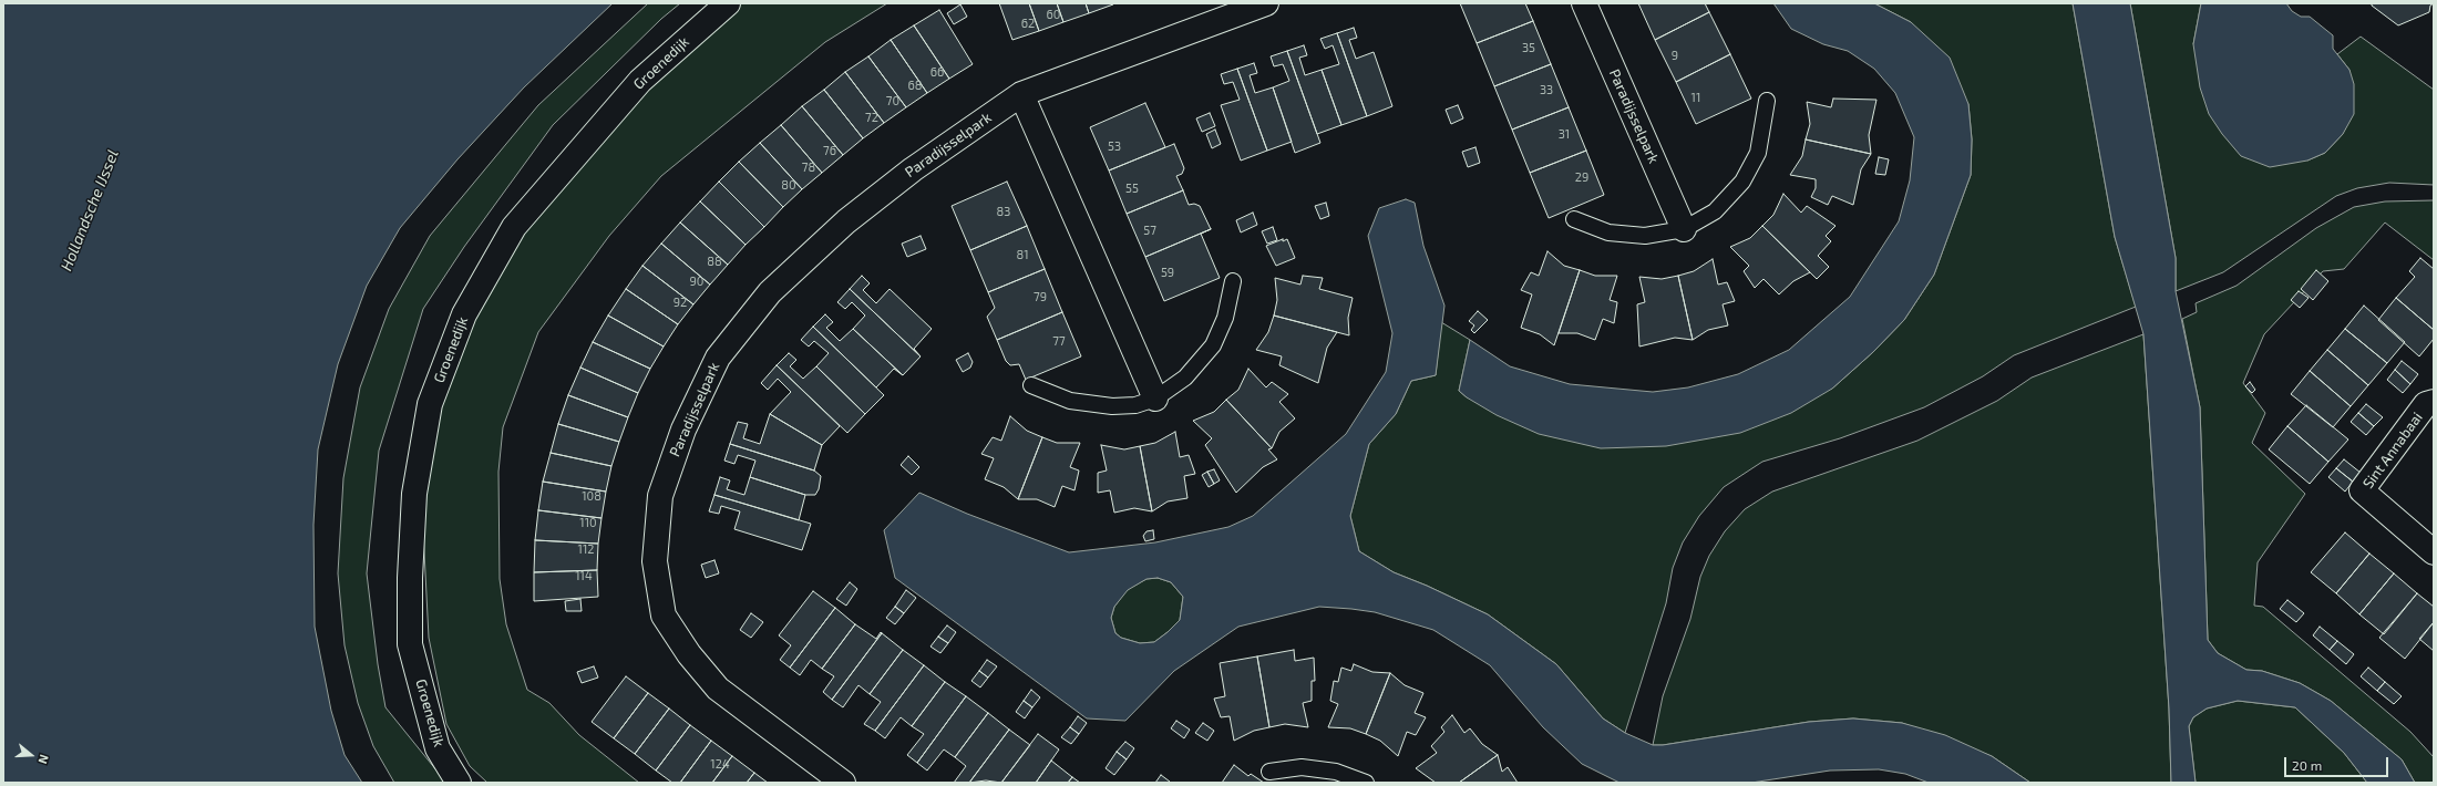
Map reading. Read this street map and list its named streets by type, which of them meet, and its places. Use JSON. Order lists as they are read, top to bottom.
{
  "streets": {
    "street": ["Groenedijk", "Paradijsselpark", "Sint Annabaai"]
  },
  "water": ["Hollandsche IJssel"],
  "house_numbers": [
    "60",
    "62",
    "35",
    "9",
    "66",
    "68",
    "33",
    "11",
    "70",
    "72",
    "31",
    "53",
    "76",
    "78",
    "29",
    "80",
    "55",
    "83",
    "57",
    "81",
    "88",
    "59",
    "90",
    "79",
    "92",
    "77",
    "108",
    "110",
    "112",
    "114",
    "124"
  ],
  "scale_bar": "20 m",
  "north": "right"
}
